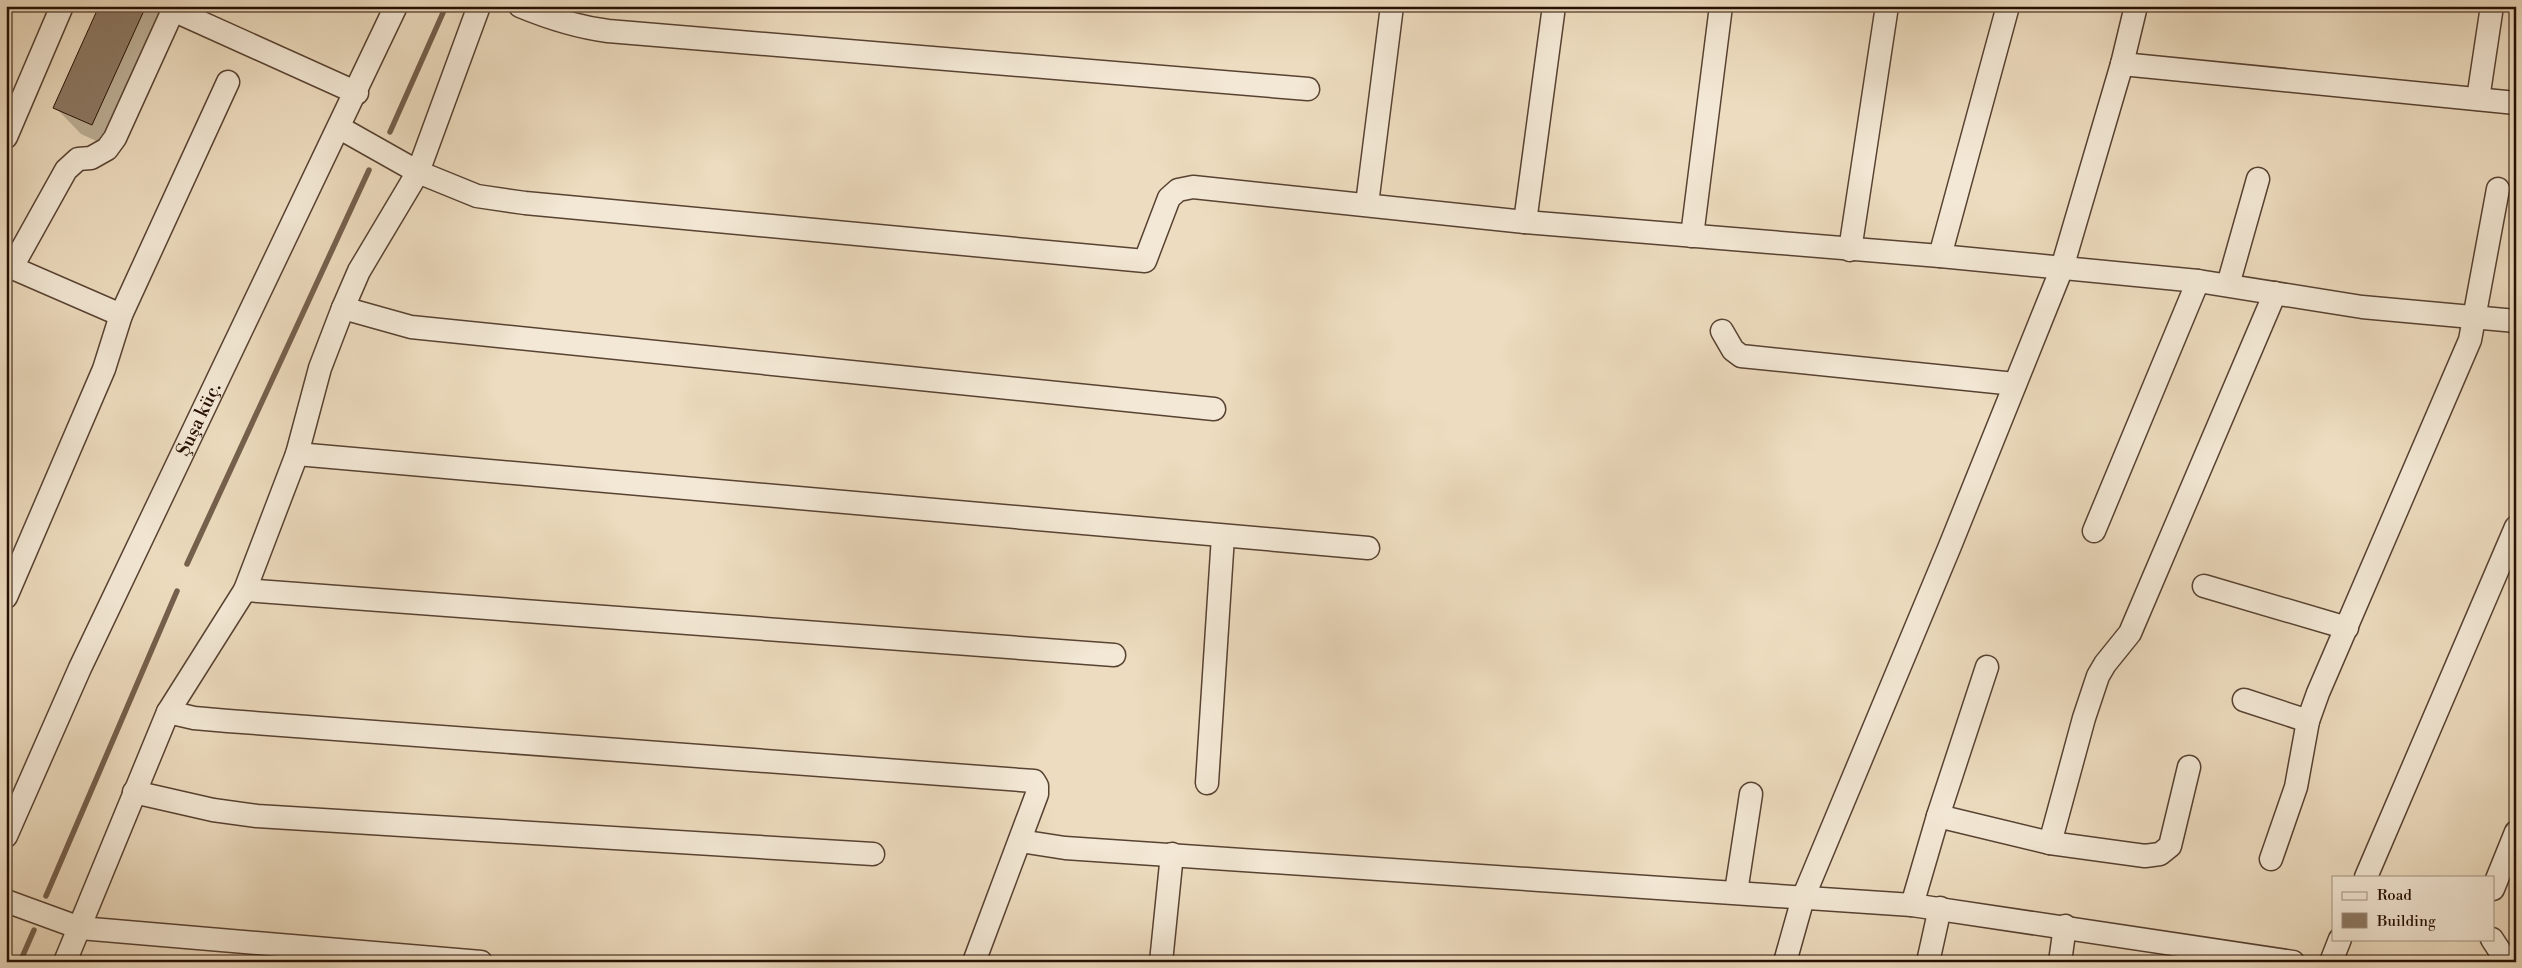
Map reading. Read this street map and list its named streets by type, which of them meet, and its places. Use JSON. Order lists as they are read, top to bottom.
{
  "streets": {
    "street": ["Şuşa küç."]
  },
  "legend": ["Road", "Building"]
}
